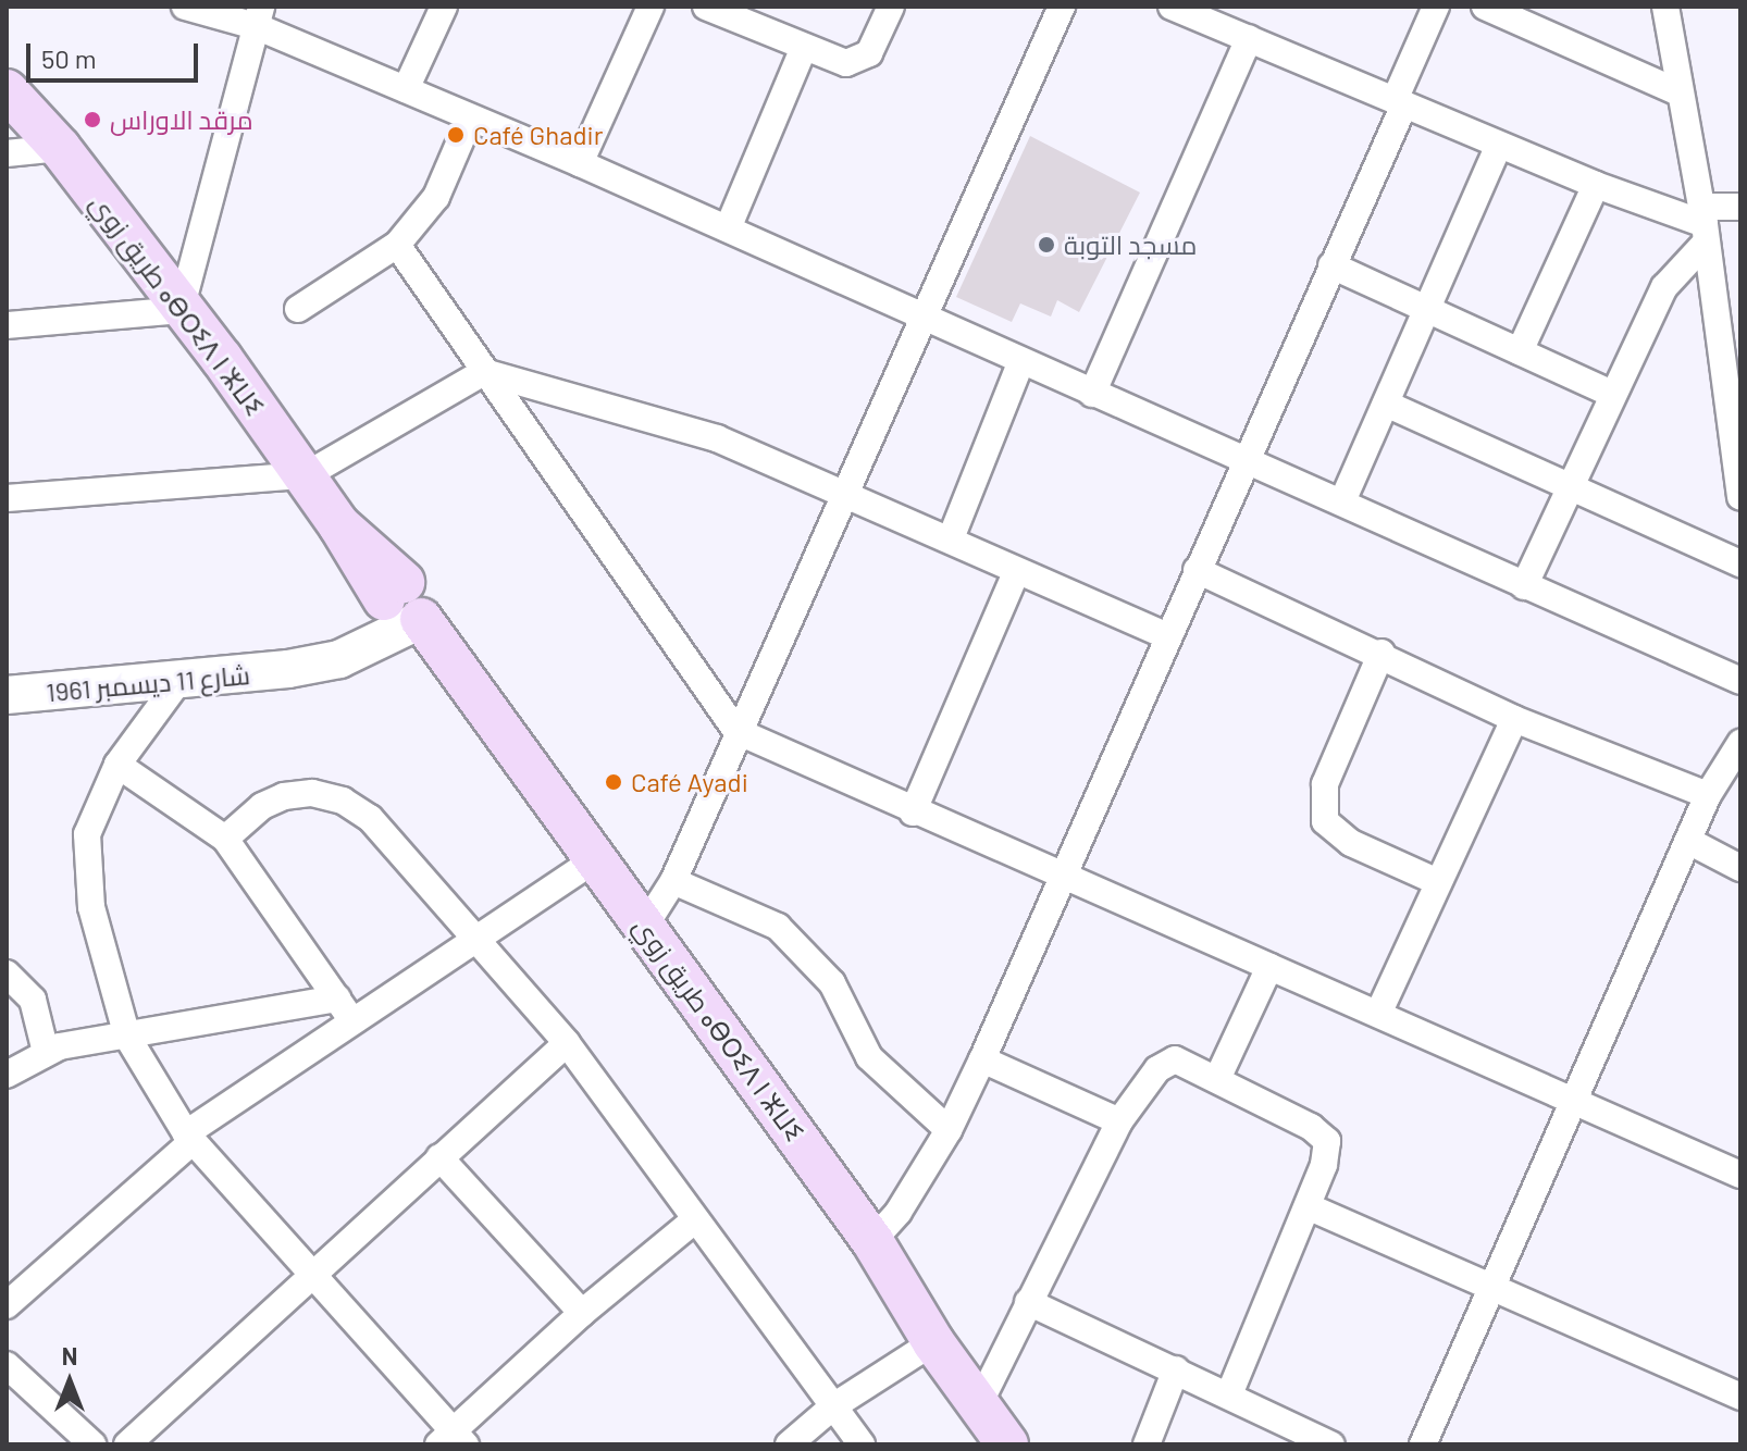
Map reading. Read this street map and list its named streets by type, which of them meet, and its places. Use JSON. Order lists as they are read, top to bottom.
{
  "streets": {
    "main road": ["طريق زوي ⴰⴱⵔⵉⴷ ⵏ ⵣⵡⵉ", "شارع 11 ديسمبر 1961"]
  },
  "crossings": [
    ["طريق زوي ⴰⴱⵔⵉⴷ ⵏ ⵣⵡⵉ", "شارع 11 ديسمبر 1961"]
  ],
  "places": [
    "مرقد الاوراس",
    "Café Ghadir",
    "مسجد التوبة",
    "Café Ayadi"
  ],
  "scale_bar": "50 m",
  "north": "top"
}
